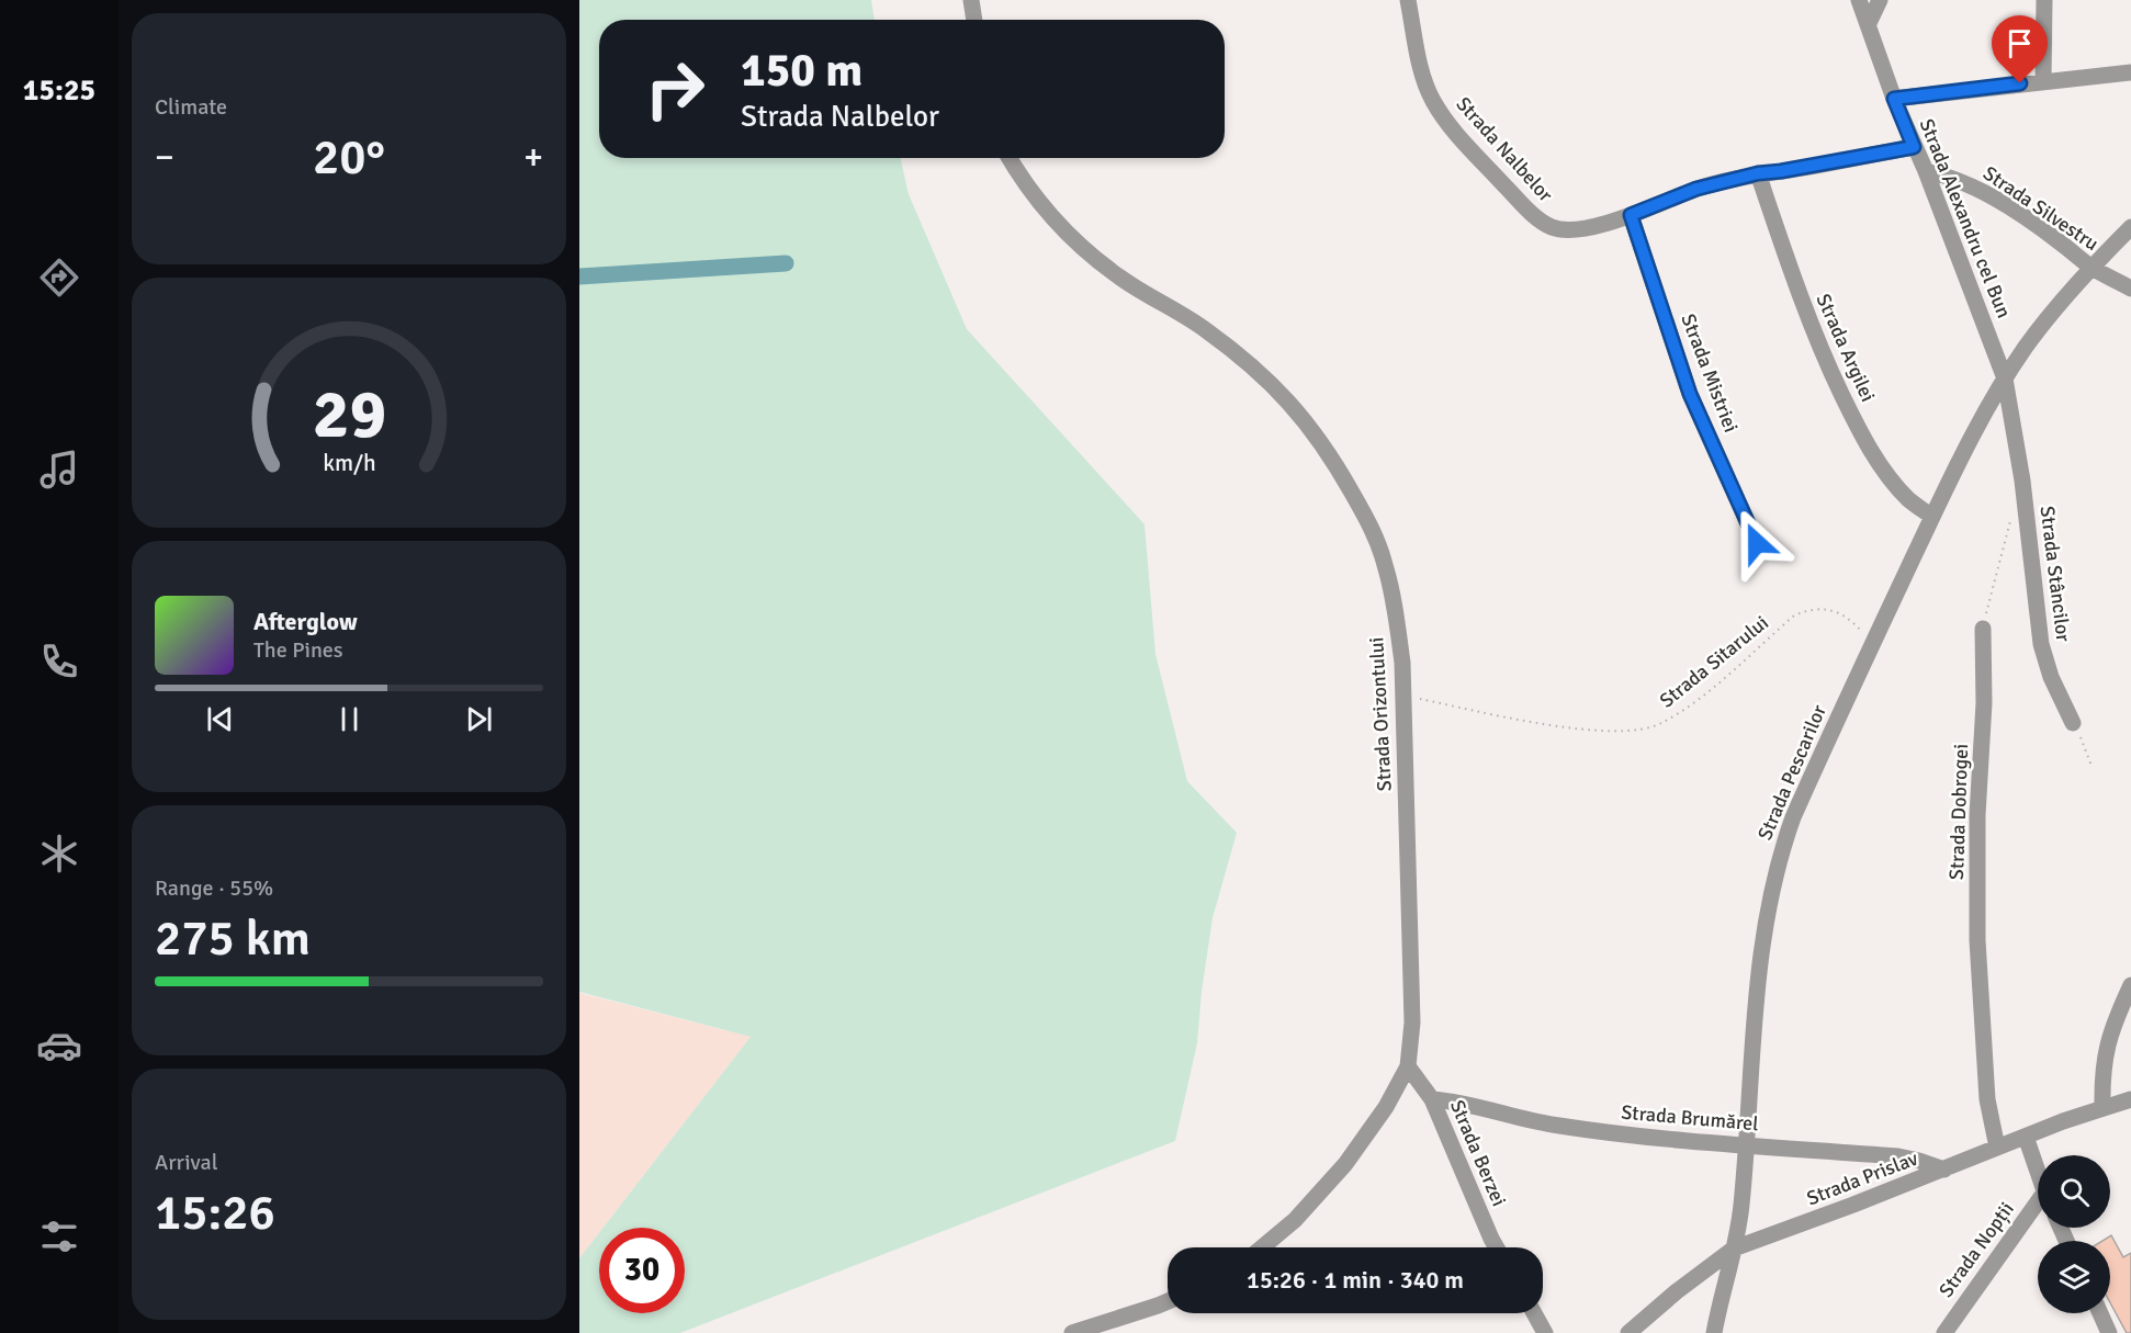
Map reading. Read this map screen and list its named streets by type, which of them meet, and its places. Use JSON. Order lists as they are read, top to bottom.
{
  "streets": {
    "street": [
      "Strada Nalbelor",
      "Strada Silvestru",
      "Strada Alexandru cel Bun",
      "Strada Argilei",
      "Strada Mistriei",
      "Strada Stâncilor",
      "Strada Orizontului",
      "Strada Pescarilor",
      "Strada Dobrogei",
      "Strada Brumărel",
      "Strada Berzei",
      "Strada Prislav",
      "Strada Nopții"
    ],
    "path": ["Strada Sitarului"]
  },
  "crossings": [
    ["Strada Nalbelor", "Strada Alexandru cel Bun"],
    ["Strada Nalbelor", "Strada Argilei"],
    ["Strada Nalbelor", "Strada Mistriei"],
    ["Strada Silvestru", "Strada Alexandru cel Bun"],
    ["Strada Silvestru", "Strada Pescarilor"],
    ["Strada Alexandru cel Bun", "Strada Stâncilor"],
    ["Strada Alexandru cel Bun", "Strada Pescarilor"],
    ["Strada Argilei", "Strada Pescarilor"],
    ["Strada Stâncilor", "Strada Pescarilor"],
    ["Strada Sitarului", "Strada Orizontului"],
    ["Strada Sitarului", "Strada Pescarilor"],
    ["Strada Orizontului", "Strada Berzei"],
    ["Strada Pescarilor", "Strada Brumărel"],
    ["Strada Pescarilor", "Strada Prislav"],
    ["Strada Dobrogei", "Strada Prislav"],
    ["Strada Brumărel", "Strada Berzei"],
    ["Strada Brumărel", "Strada Prislav"]
  ],
  "page": {
    "tabs": "15:25",
    "tile": [
      "Climate",
      ["Range · 55%", "275 km"],
      ["Arrival", "15:26"]
    ],
    "turn": ["150 m", "Strada Nalbelor"],
    "heat": ["−", "20°", "+"],
    "song": ["Afterglow", "The Pines"],
    "limit": "30",
    "trip": "15:26 · 1 min · 340 m",
    "gauge": ["29", "km/h"]
  }
}
